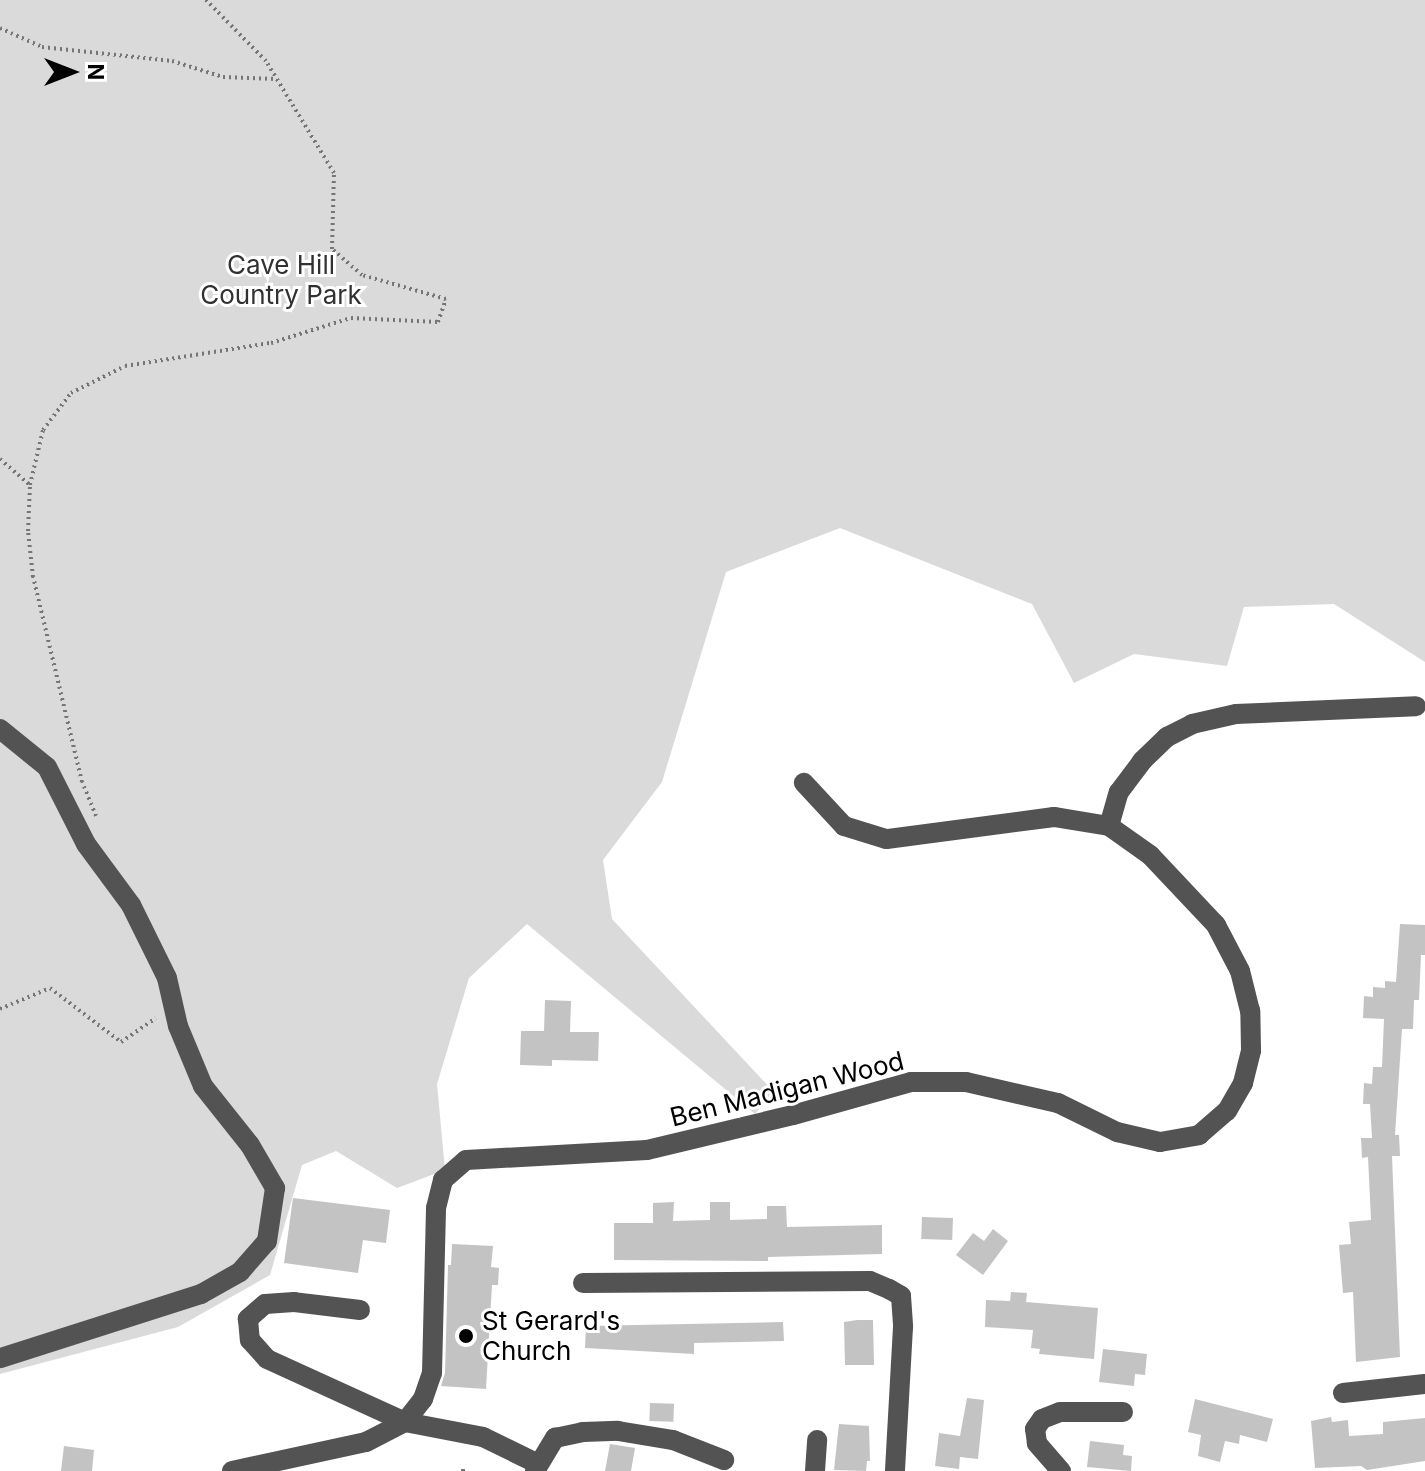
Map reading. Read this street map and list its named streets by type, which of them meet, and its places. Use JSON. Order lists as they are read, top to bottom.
{
  "streets": {
    "street": ["Ben Madigan Wood"]
  },
  "parks": ["Cave Hill Country Park"],
  "places": ["St Gerard's Church"],
  "north": "right"
}
